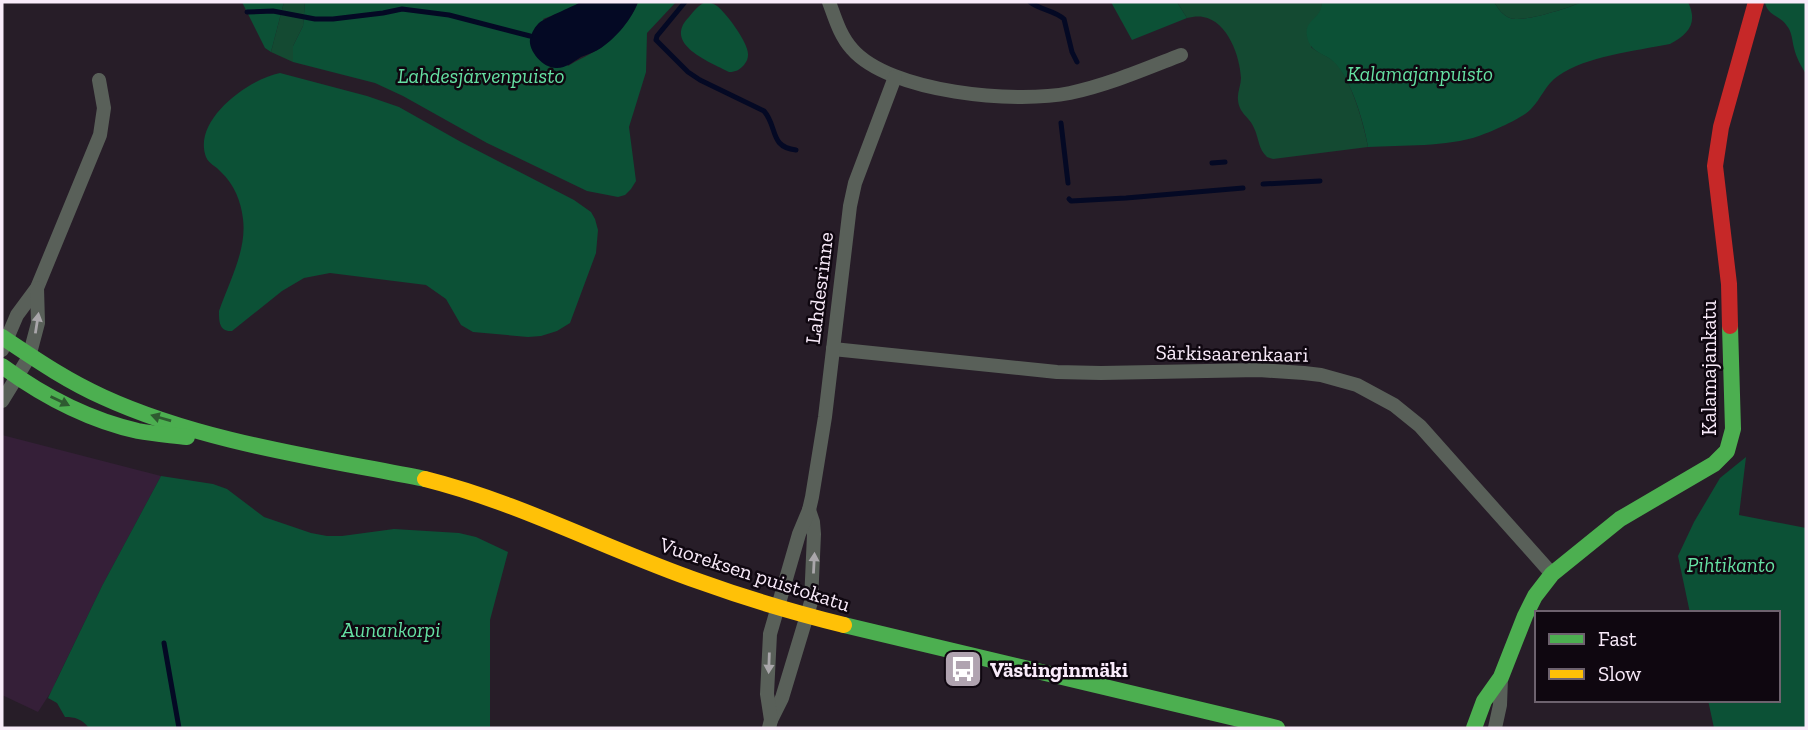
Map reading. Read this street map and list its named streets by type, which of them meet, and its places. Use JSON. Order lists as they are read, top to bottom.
{
  "streets": {
    "main road": ["Kalamajankatu", "Vuoreksen puistokatu"],
    "street": ["Lahdesrinne", "Särkisaarenkaari"]
  },
  "crossings": [
    ["Lahdesrinne", "Särkisaarenkaari"],
    ["Lahdesrinne", "Vuoreksen puistokatu"],
    ["Särkisaarenkaari", "Kalamajankatu"]
  ],
  "parks": [
    "Kalamajanpuisto",
    "Lahdesjärvenpuisto",
    "Pihtikanto",
    "Aunankorpi"
  ],
  "places": {
    "bus stop": ["Västinginmäki"]
  },
  "legend": ["Fast", "Slow"]
}
